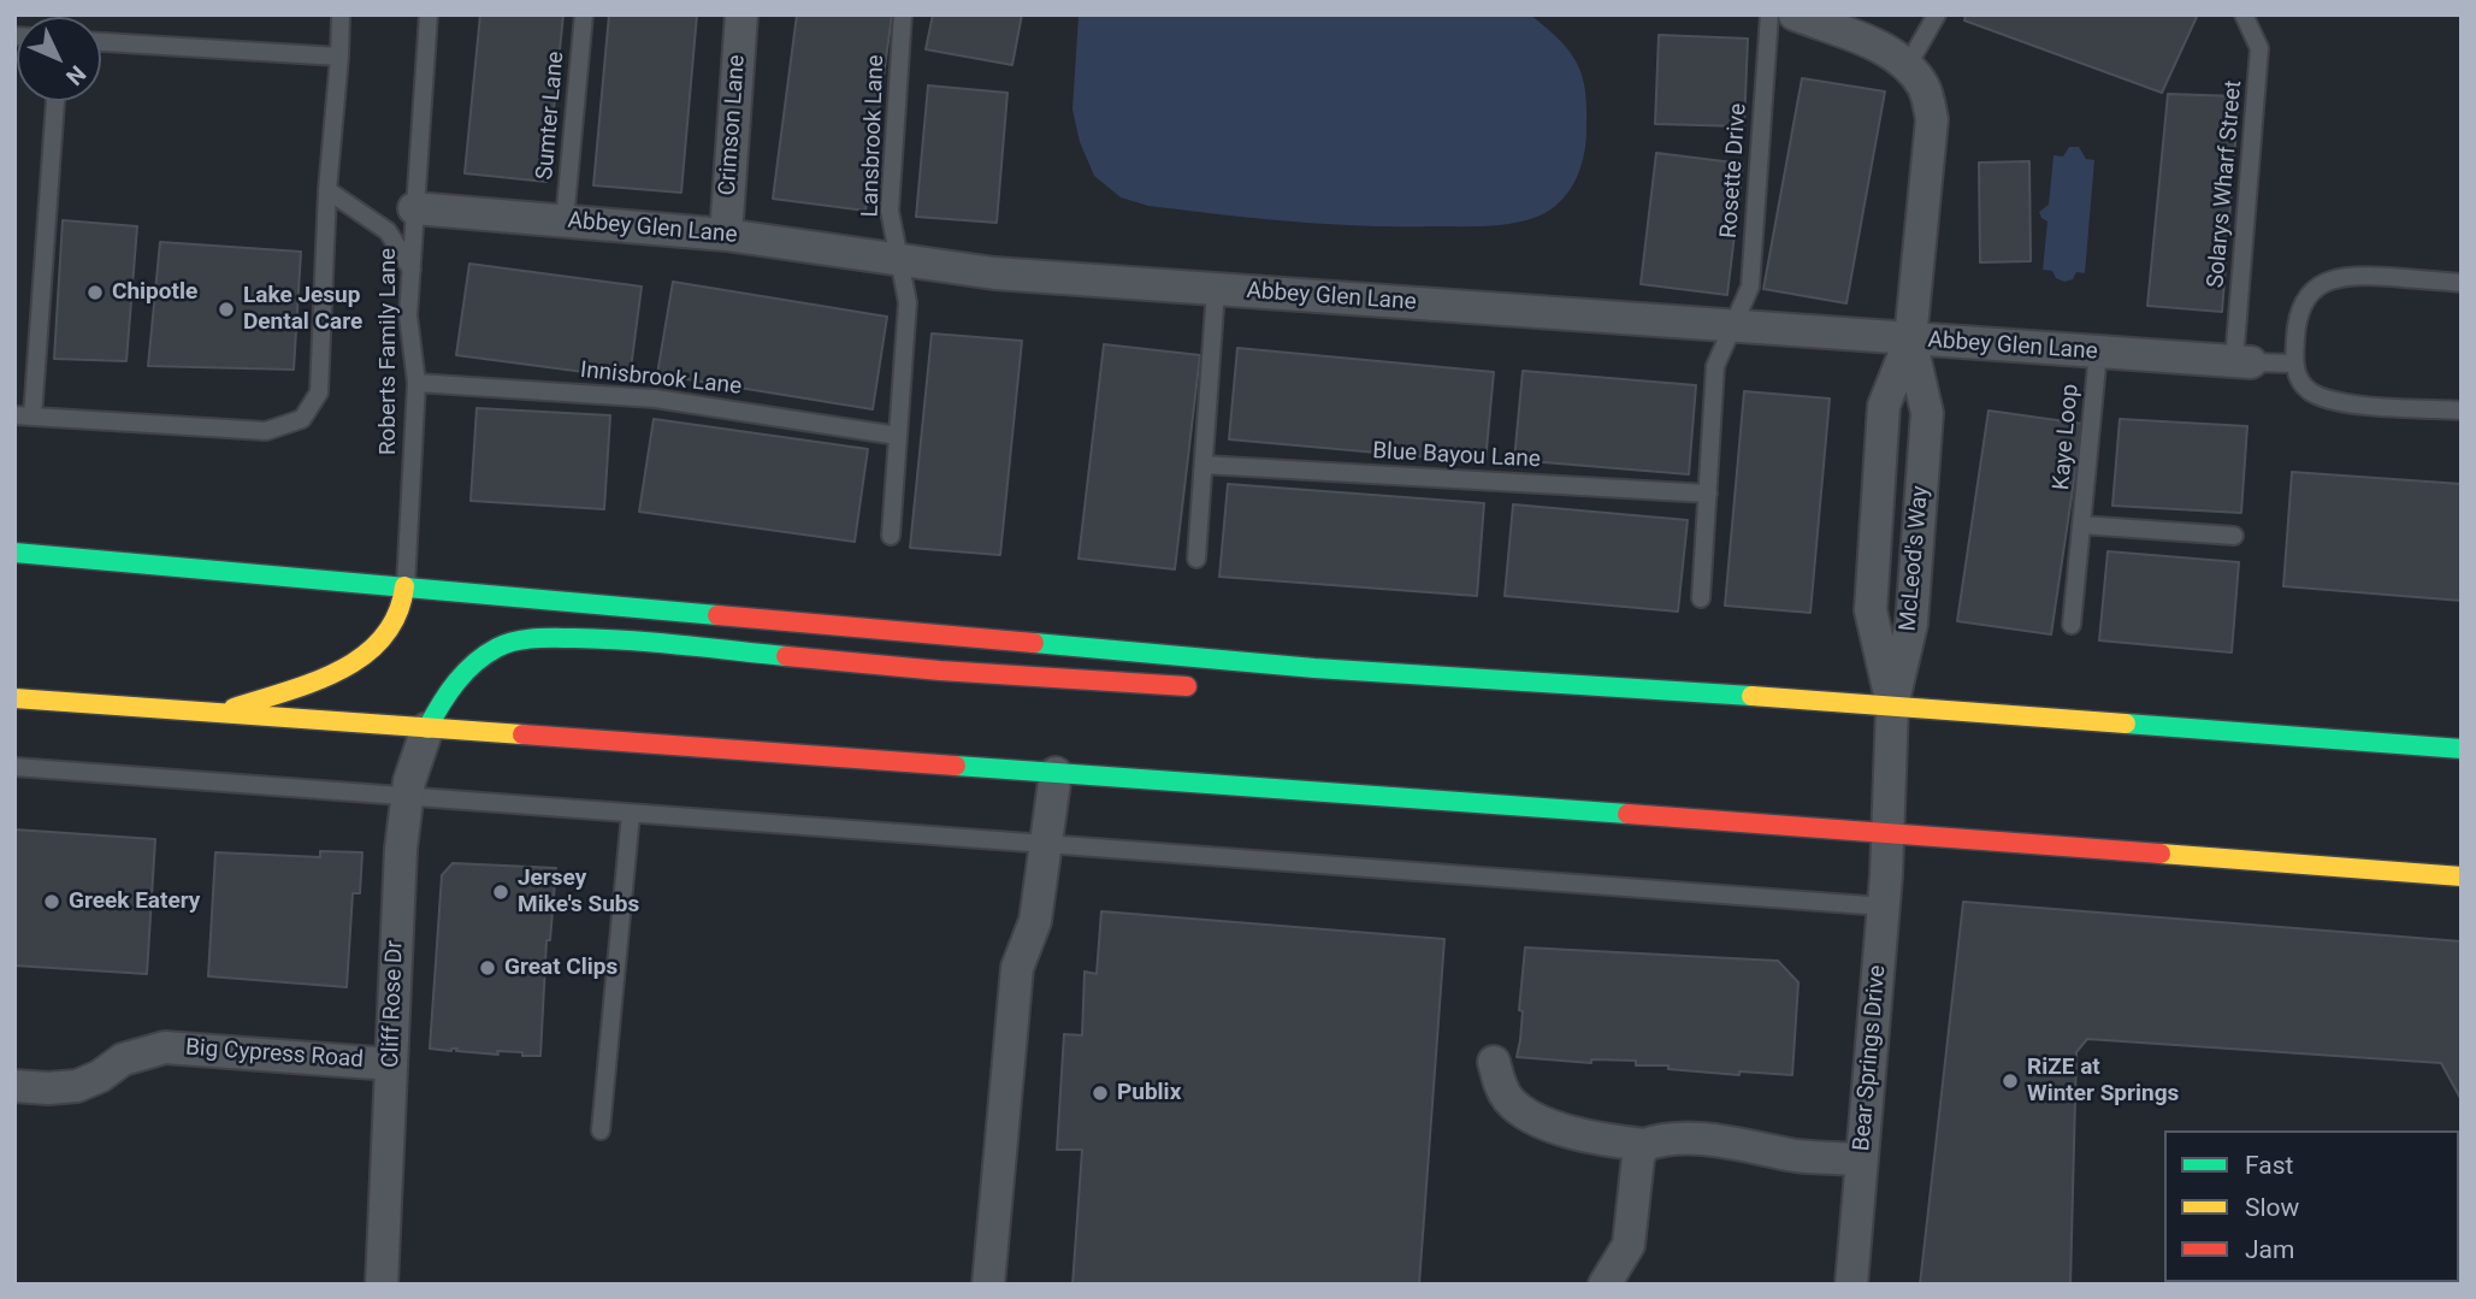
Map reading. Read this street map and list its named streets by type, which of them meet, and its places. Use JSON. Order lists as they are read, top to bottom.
{
  "streets": {
    "street": [
      "Crimson Lane",
      "Abbey Glen Lane",
      "McLeod's Way",
      "Cliff Rose Dr",
      "Big Cypress Road",
      "Bear Springs Drive"
    ],
    "lane": [
      "Sumter Lane",
      "Lansbrook Lane",
      "Rosette Drive",
      "Solarys Wharf Street",
      "Roberts Family Lane",
      "Innisbrook Lane",
      "Kaye Loop",
      "Blue Bayou Lane"
    ]
  },
  "crossings": [
    ["Sumter Lane", "Abbey Glen Lane"],
    ["Crimson Lane", "Abbey Glen Lane"],
    ["Lansbrook Lane", "Abbey Glen Lane"],
    ["Rosette Drive", "Abbey Glen Lane"],
    ["Solarys Wharf Street", "Abbey Glen Lane"],
    ["Abbey Glen Lane", "Roberts Family Lane"],
    ["Abbey Glen Lane", "Kaye Loop"],
    ["Abbey Glen Lane", "McLeod's Way"],
    ["Roberts Family Lane", "Innisbrook Lane"],
    ["McLeod's Way", "Bear Springs Drive"],
    ["Cliff Rose Dr", "Big Cypress Road"]
  ],
  "places": [
    "Chipotle",
    "Lake Jesup Dental Care",
    "Jersey Mike's Subs",
    "Greek Eatery",
    "Great Clips",
    "RiZE at Winter Springs",
    "Publix"
  ],
  "legend": ["Fast", "Slow", "Jam"],
  "north": "bottom right"
}
